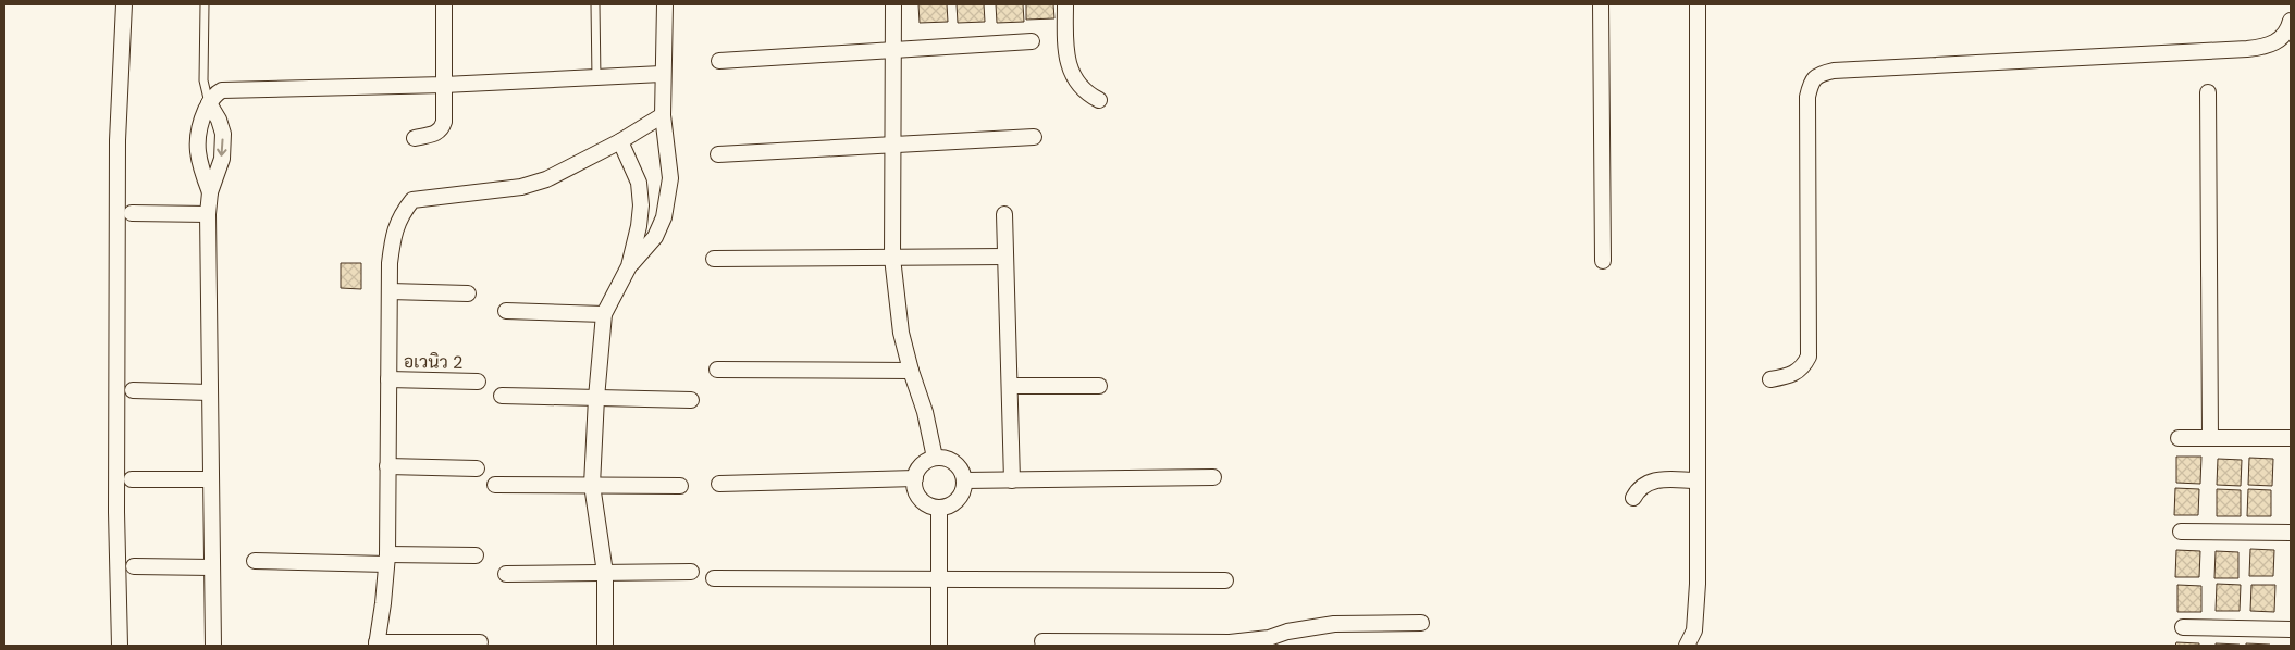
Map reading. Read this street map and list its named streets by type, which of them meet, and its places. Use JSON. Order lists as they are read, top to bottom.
{
  "streets": {
    "street": ["อเวนิว 2"]
  }
}
